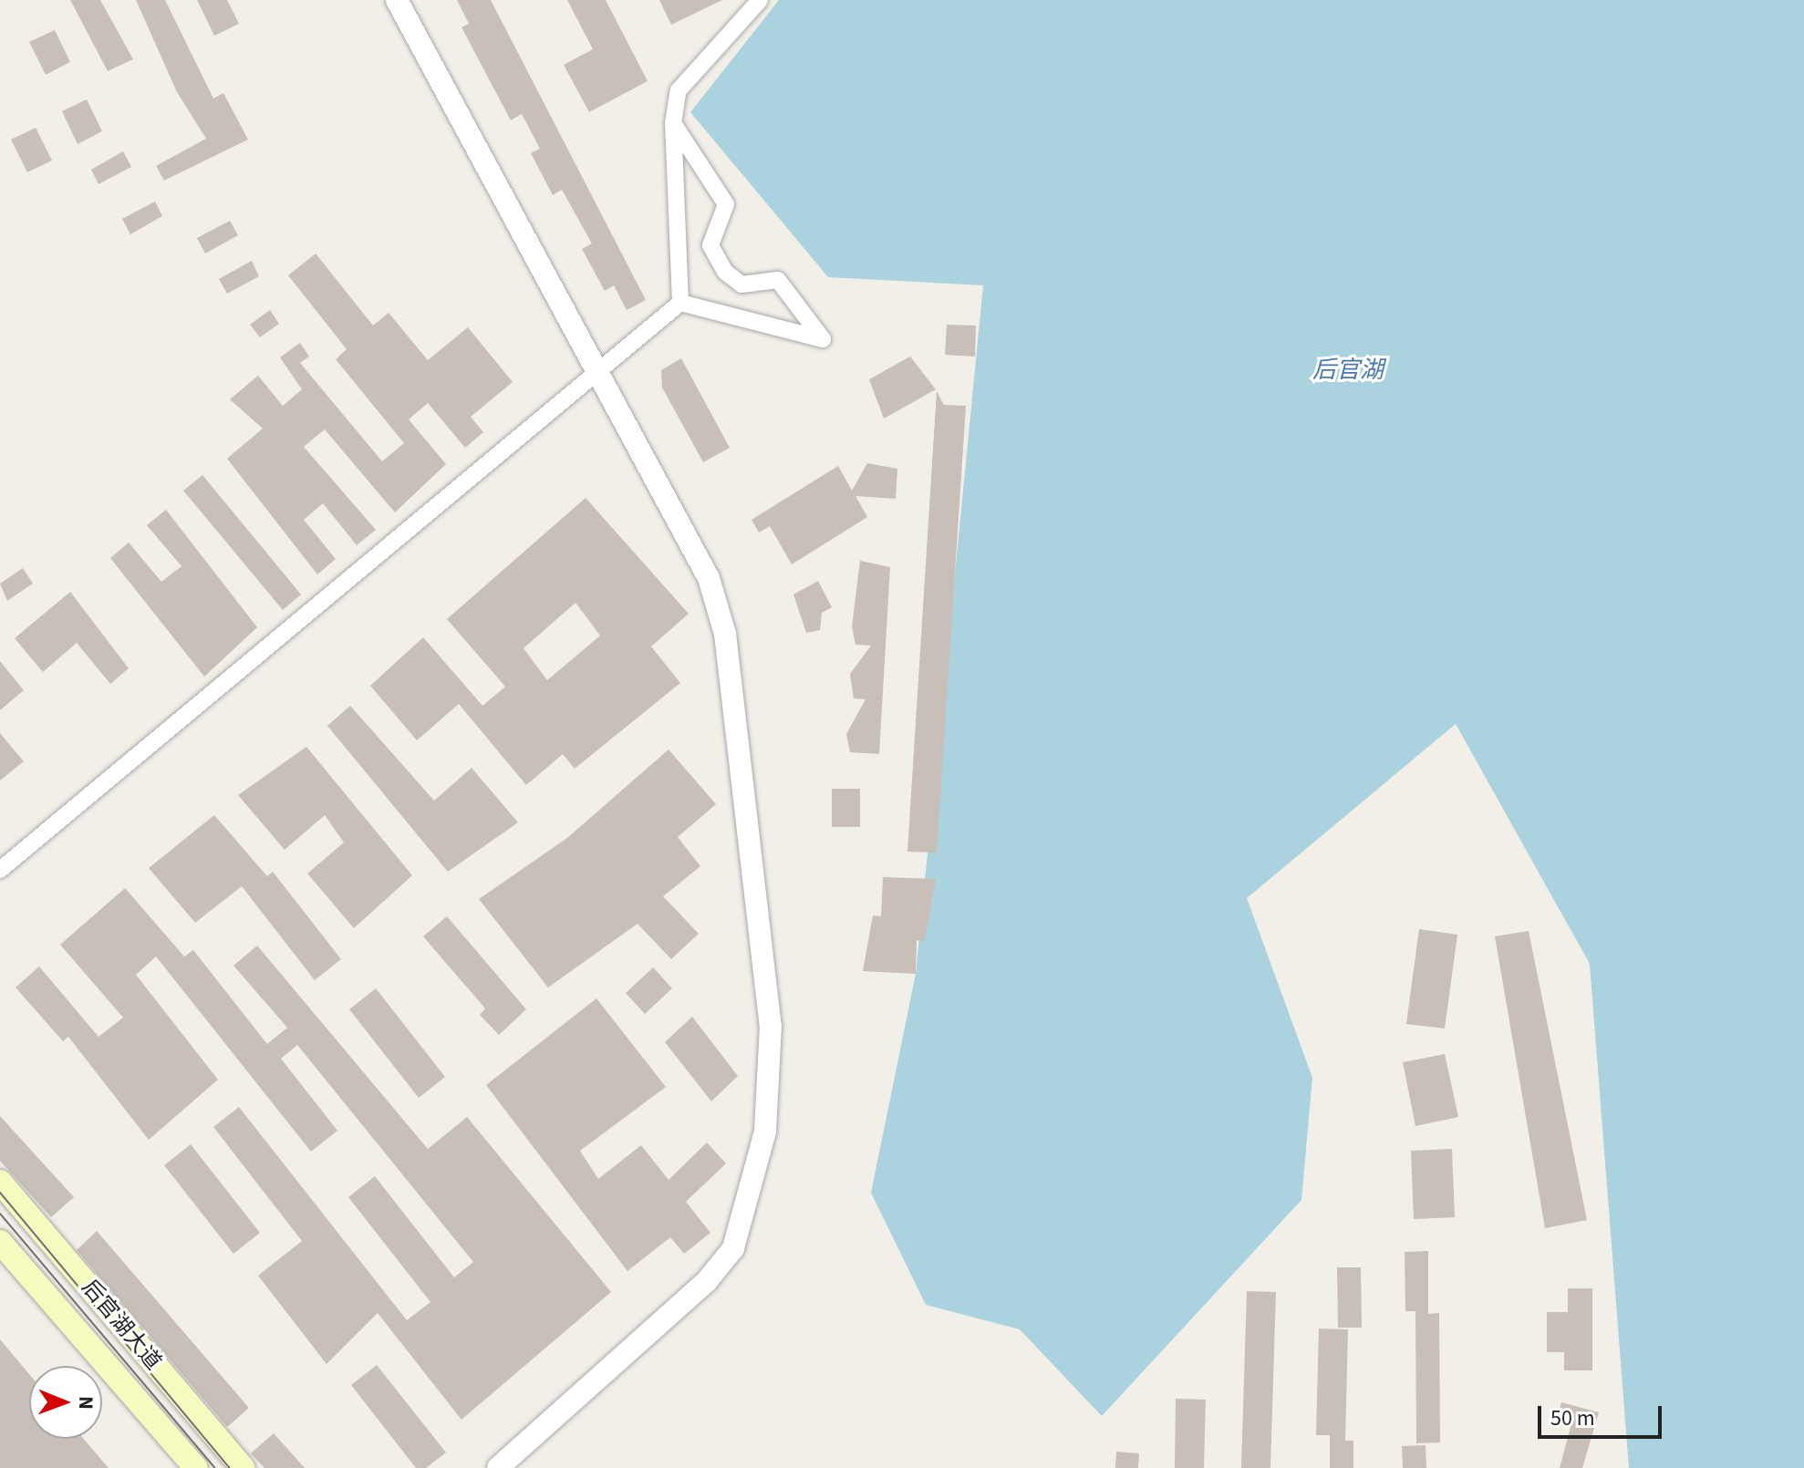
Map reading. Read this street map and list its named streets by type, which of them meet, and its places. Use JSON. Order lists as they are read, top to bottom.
{
  "streets": {
    "main road": ["后官湖大道"]
  },
  "water": ["后官湖"],
  "scale_bar": "50 m",
  "north": "right"
}
